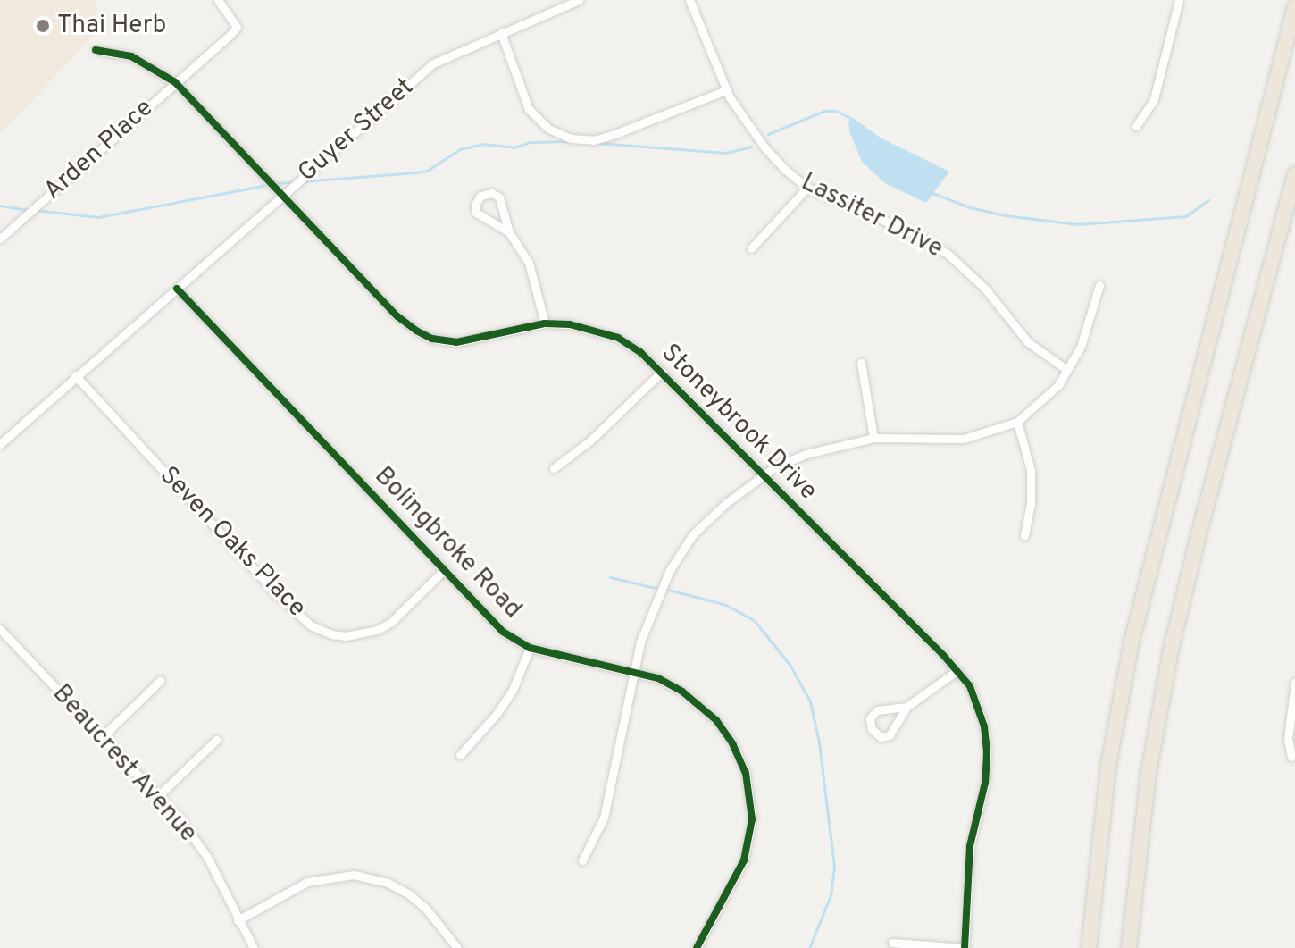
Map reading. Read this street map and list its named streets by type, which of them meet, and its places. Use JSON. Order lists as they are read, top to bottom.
{
  "streets": {
    "street": [
      "Guyer Street",
      "Arden Place",
      "Lassiter Drive",
      "Stoneybrook Drive",
      "Seven Oaks Place",
      "Bolingbroke Road",
      "Beaucrest Avenue"
    ]
  },
  "crossings": [
    ["Guyer Street", "Stoneybrook Drive"],
    ["Guyer Street", "Seven Oaks Place"],
    ["Guyer Street", "Bolingbroke Road"],
    ["Arden Place", "Stoneybrook Drive"],
    ["Seven Oaks Place", "Bolingbroke Road"]
  ],
  "places": ["Thai Herb"]
}
